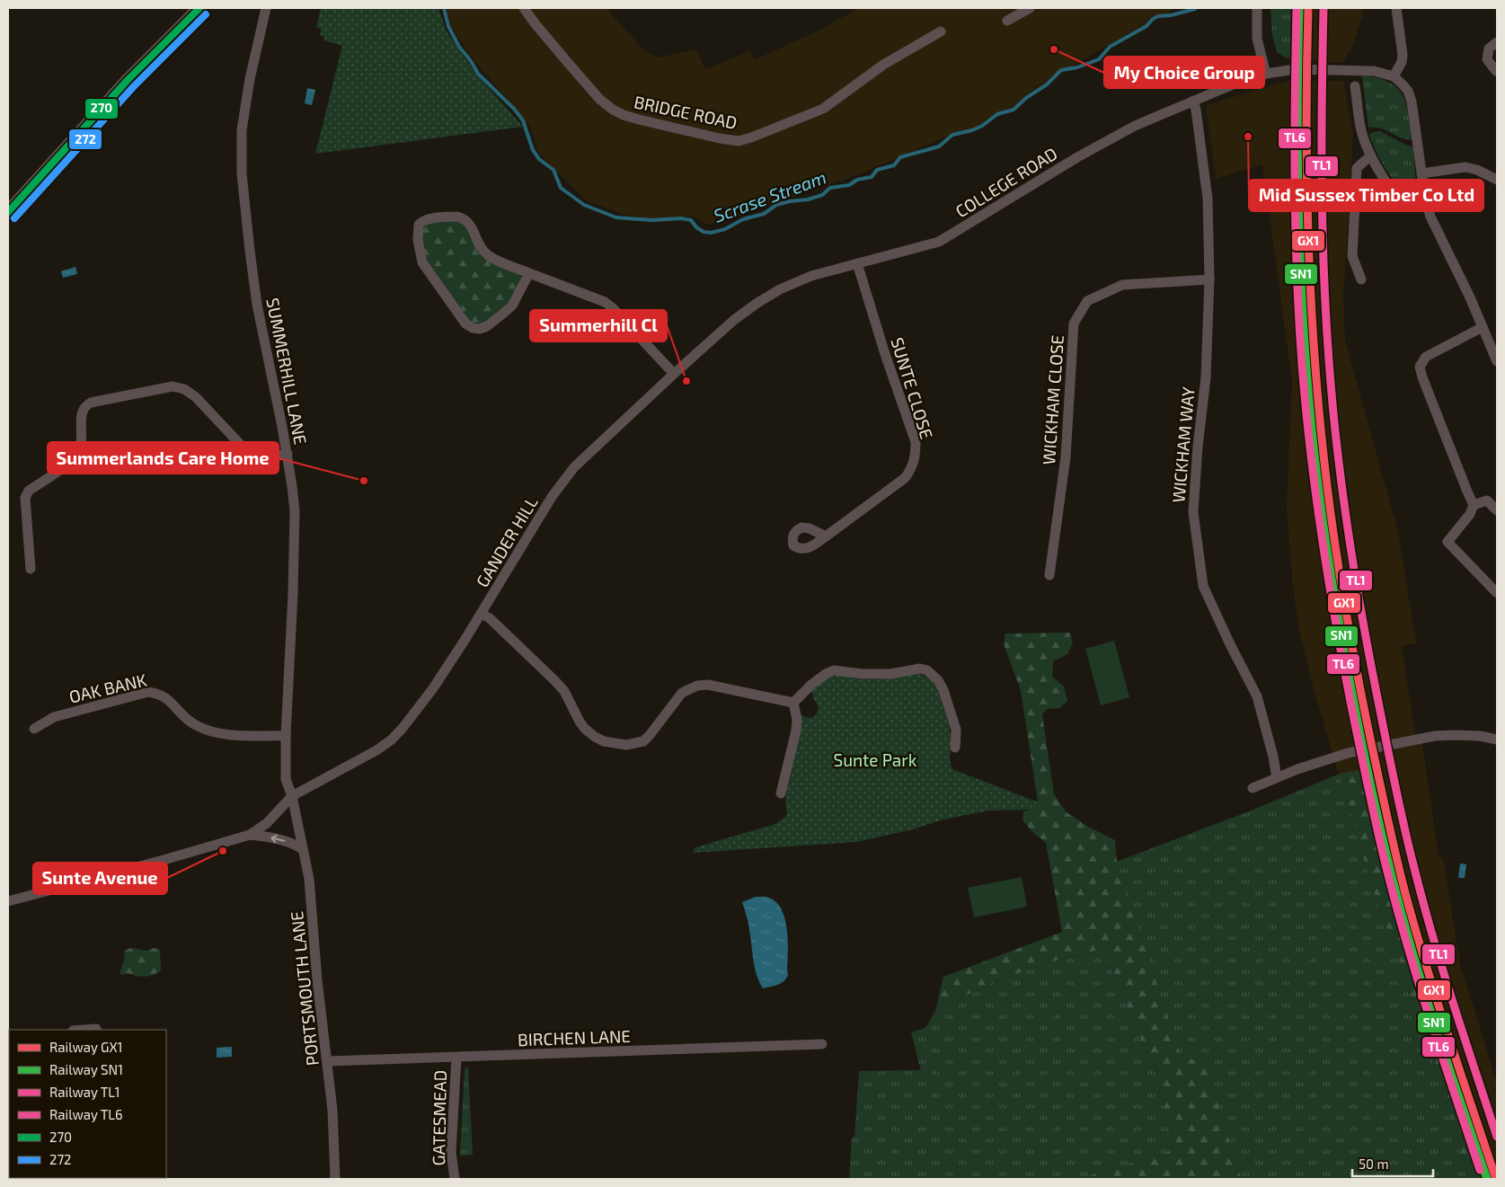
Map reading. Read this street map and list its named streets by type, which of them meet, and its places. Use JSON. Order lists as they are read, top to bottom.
{
  "streets": {
    "street": [
      "BRIDGE ROAD",
      "COLLEGE ROAD",
      "SUMMERHILL LANE",
      "SUNTE CLOSE",
      "WICKHAM CLOSE",
      "WICKHAM WAY",
      "GANDER HILL",
      "OAK BANK",
      "PORTSMOUTH LANE",
      "BIRCHEN LANE",
      "GATESMEAD"
    ]
  },
  "crossings": [
    ["COLLEGE ROAD", "SUNTE CLOSE"],
    ["COLLEGE ROAD", "WICKHAM WAY"],
    ["COLLEGE ROAD", "GANDER HILL"],
    ["SUMMERHILL LANE", "GANDER HILL"],
    ["SUMMERHILL LANE", "OAK BANK"],
    ["SUMMERHILL LANE", "PORTSMOUTH LANE"],
    ["WICKHAM CLOSE", "WICKHAM WAY"],
    ["GANDER HILL", "PORTSMOUTH LANE"],
    ["PORTSMOUTH LANE", "BIRCHEN LANE"],
    ["BIRCHEN LANE", "GATESMEAD"]
  ],
  "water": ["Scrase Stream"],
  "parks": ["Sunte Park"],
  "places": [
    "My Choice Group",
    "Mid Sussex Timber Co Ltd",
    "Summerhill Cl",
    "Summerlands Care Home",
    "Sunte Avenue"
  ],
  "lines": [
    "rail line GX1",
    "rail line SN1",
    "rail line TL1",
    "rail line TL6",
    "transit line 270",
    "transit line 272"
  ],
  "legend": [
    "Railway GX1",
    "Railway SN1",
    "Railway TL1",
    "Railway TL6",
    "270",
    "272"
  ],
  "scale_bar": "50 m"
}
